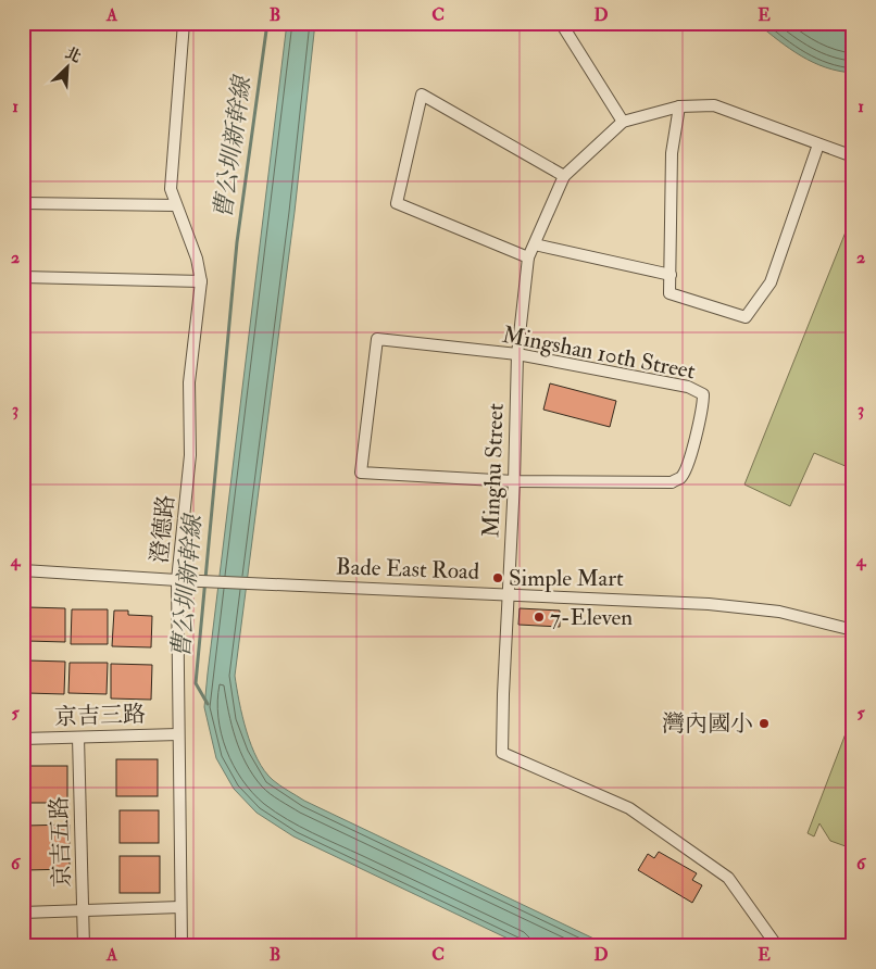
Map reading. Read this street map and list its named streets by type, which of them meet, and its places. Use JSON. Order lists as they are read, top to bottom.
{
  "streets": {
    "street": [
      "Mingshan 10th Street",
      "Minghu Street",
      "澄德路",
      "Bade East Road",
      "京吉三路",
      "京吉五路"
    ]
  },
  "crossings": [
    ["Mingshan 10th Street", "Minghu Street"],
    ["Minghu Street", "Bade East Road"],
    ["澄德路", "Bade East Road"],
    ["澄德路", "京吉三路"],
    ["京吉三路", "京吉五路"]
  ],
  "water": ["曹公圳新幹線"],
  "places": ["Simple Mart", "7-Eleven", "灣內國小"],
  "north": "top right",
  "grid": {
    "columns": [
      "A",
      "B",
      "C",
      "D",
      "E"
    ],
    "rows": [
      "1",
      "2",
      "3",
      "4",
      "5",
      "6"
    ]
  }
}
